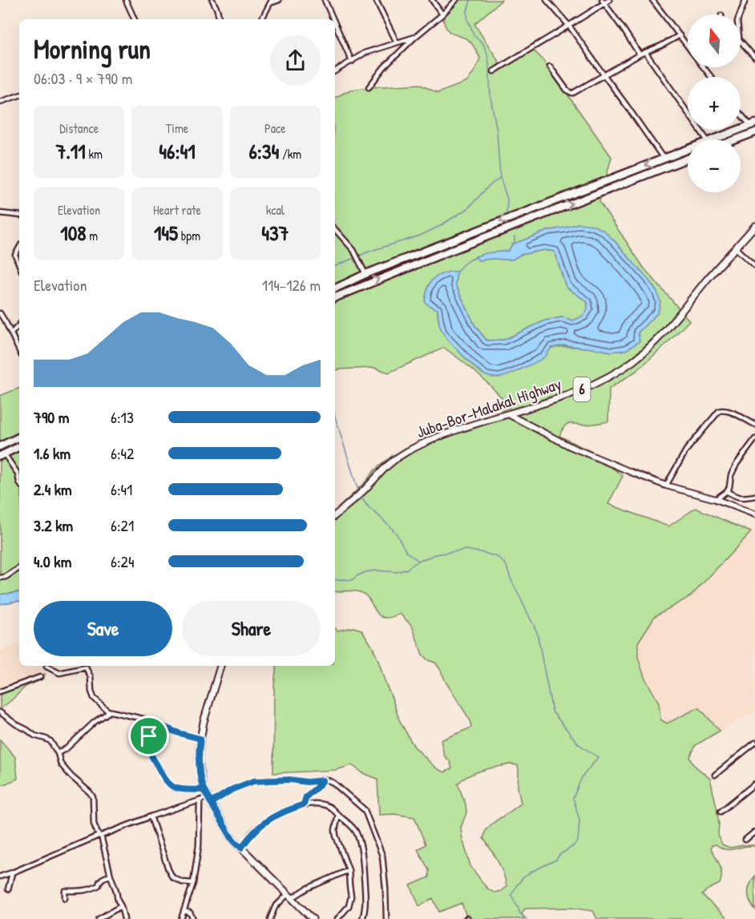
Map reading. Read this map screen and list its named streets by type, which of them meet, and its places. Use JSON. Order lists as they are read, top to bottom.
{
  "streets": {
    "main road": ["6", "Juba-Bor-Malakal Highway"]
  },
  "north": "top",
  "page": {
    "map_buttons": ["+", "−"],
    "heading": ["Morning run", "06:03 · 9 × 790 m"],
    "stats": [
      ["Distance", "7.11 km"],
      ["Time", "46:41"],
      ["Pace", "6:34 /km"],
      ["Elevation", "108 m"],
      ["Heart rate", "145 bpm"],
      ["kcal", "437"]
    ],
    "chart": ["Elevation", "114–126 m"],
    "list": [
      {
        "name": "790 m",
        "note": "6:13"
      },
      {
        "name": "1.6 km",
        "note": "6:42"
      },
      {
        "name": "2.4 km",
        "note": "6:41"
      },
      {
        "name": "3.2 km",
        "note": "6:21"
      },
      {
        "name": "4.0 km",
        "note": "6:24"
      }
    ],
    "buttons": ["Save", "Share"]
  }
}
